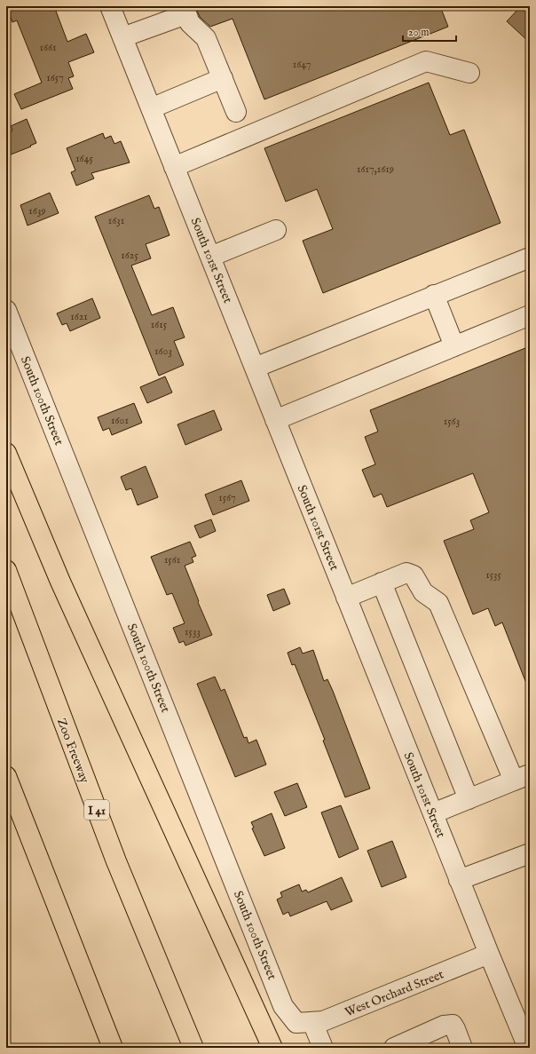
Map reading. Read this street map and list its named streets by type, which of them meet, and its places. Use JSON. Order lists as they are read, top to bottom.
{
  "streets": {
    "highway": ["Zoo Freeway", "I 41"],
    "street": ["South 101st Street", "South 100th Street", "West Orchard Street"]
  },
  "crossings": [
    ["South 101st Street", "West Orchard Street"],
    ["South 100th Street", "West Orchard Street"]
  ],
  "house_numbers": [
    "1661",
    "1647",
    "1657",
    "1645",
    "1617,1619",
    "1639",
    "1631",
    "1625",
    "1621",
    "1615",
    "1603",
    "1601",
    "1563",
    "1567",
    "1561",
    "1535",
    "1533"
  ],
  "scale_bar": "20 m"
}
